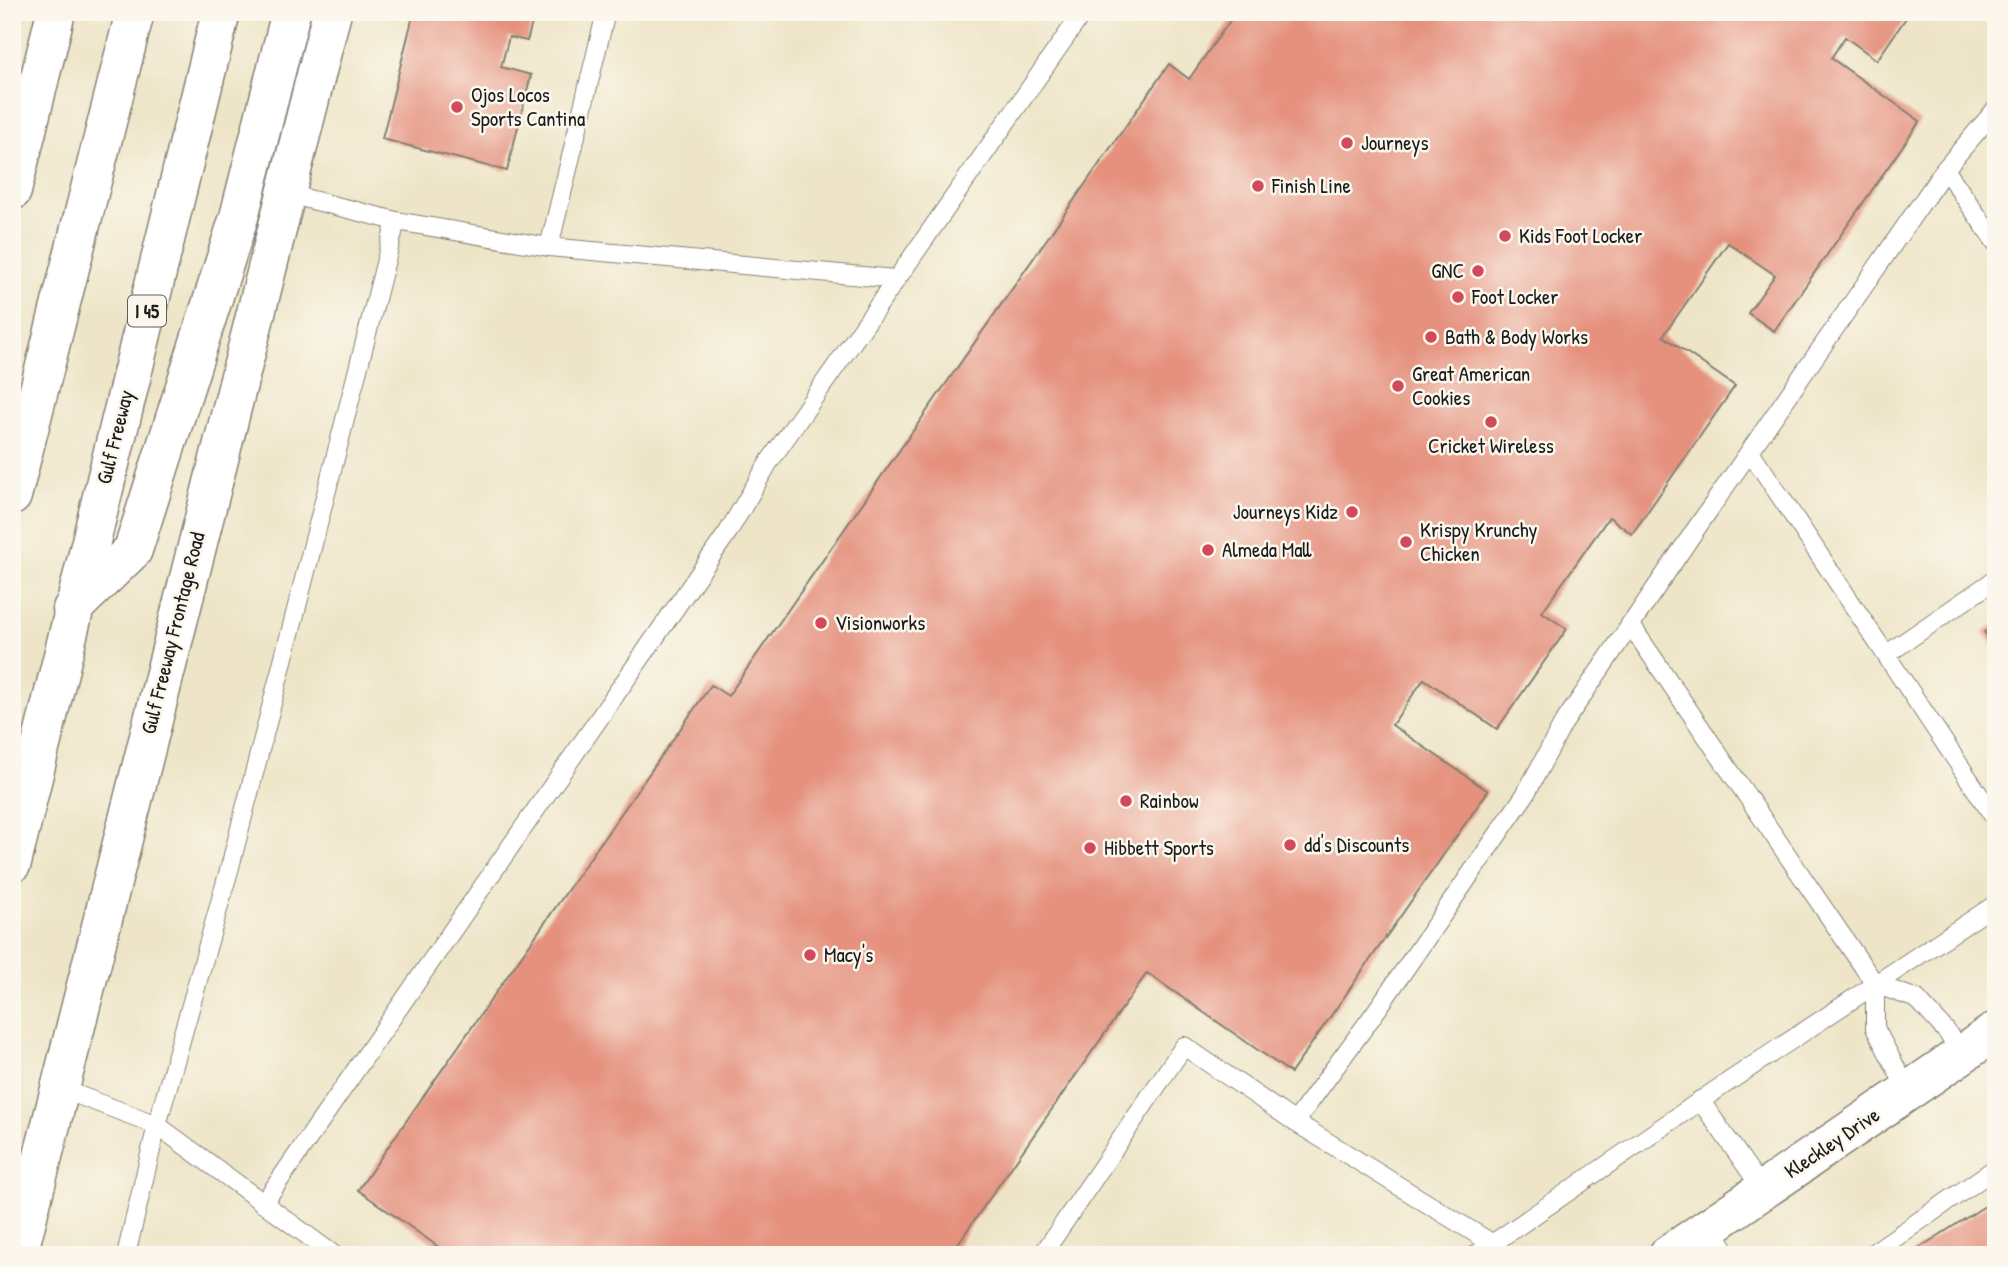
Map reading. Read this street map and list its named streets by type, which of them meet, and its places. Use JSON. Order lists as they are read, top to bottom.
{
  "streets": {
    "main road": [
      "I 45",
      "Gulf Freeway",
      "Gulf Freeway Frontage Road",
      "Kleckley Drive"
    ]
  },
  "places": [
    "Ojos Locos Sports Cantina",
    "Journeys",
    "Finish Line",
    "Kids Foot Locker",
    "GNC",
    "Foot Locker",
    "Bath & Body Works",
    "Great American Cookies",
    "Cricket Wireless",
    "Journeys Kidz",
    "Krispy Krunchy Chicken",
    "Almeda Mall",
    "Visionworks",
    "Rainbow",
    "dd's Discounts",
    "Hibbett Sports",
    "Macy's"
  ]
}
